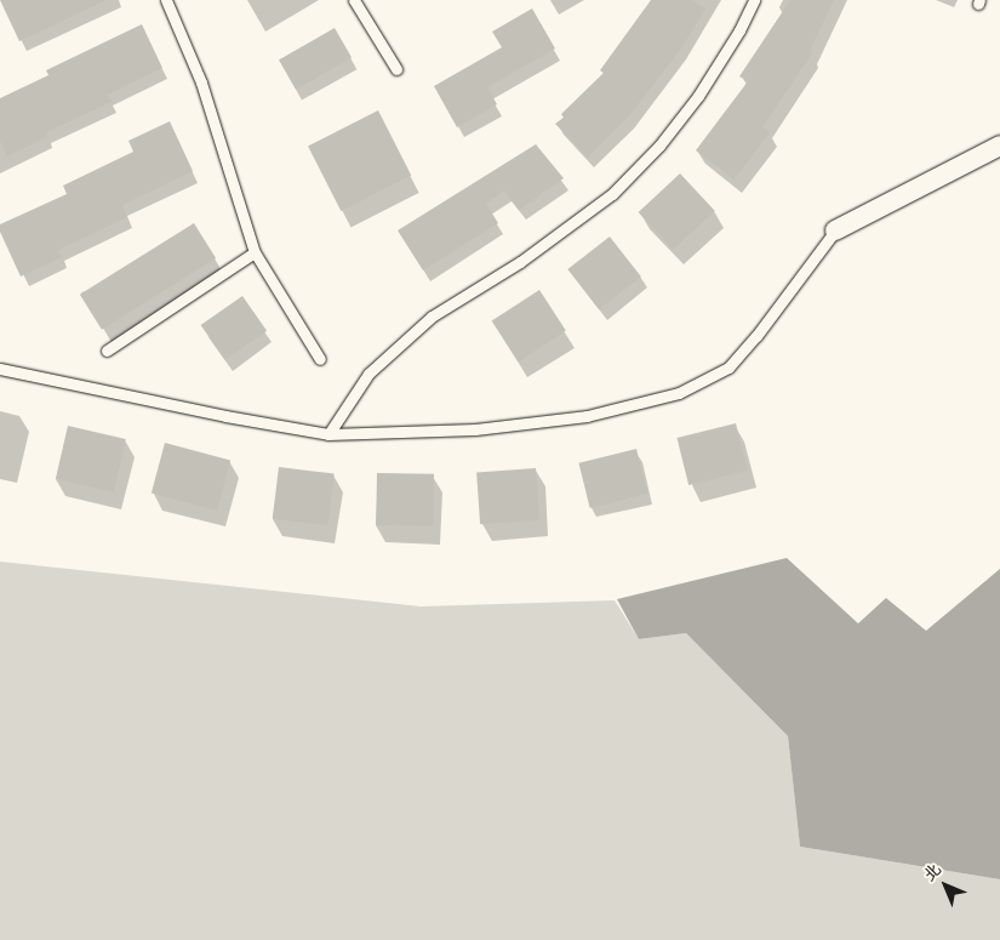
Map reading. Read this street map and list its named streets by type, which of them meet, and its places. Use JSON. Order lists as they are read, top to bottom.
{
  "north": "top left"
}
